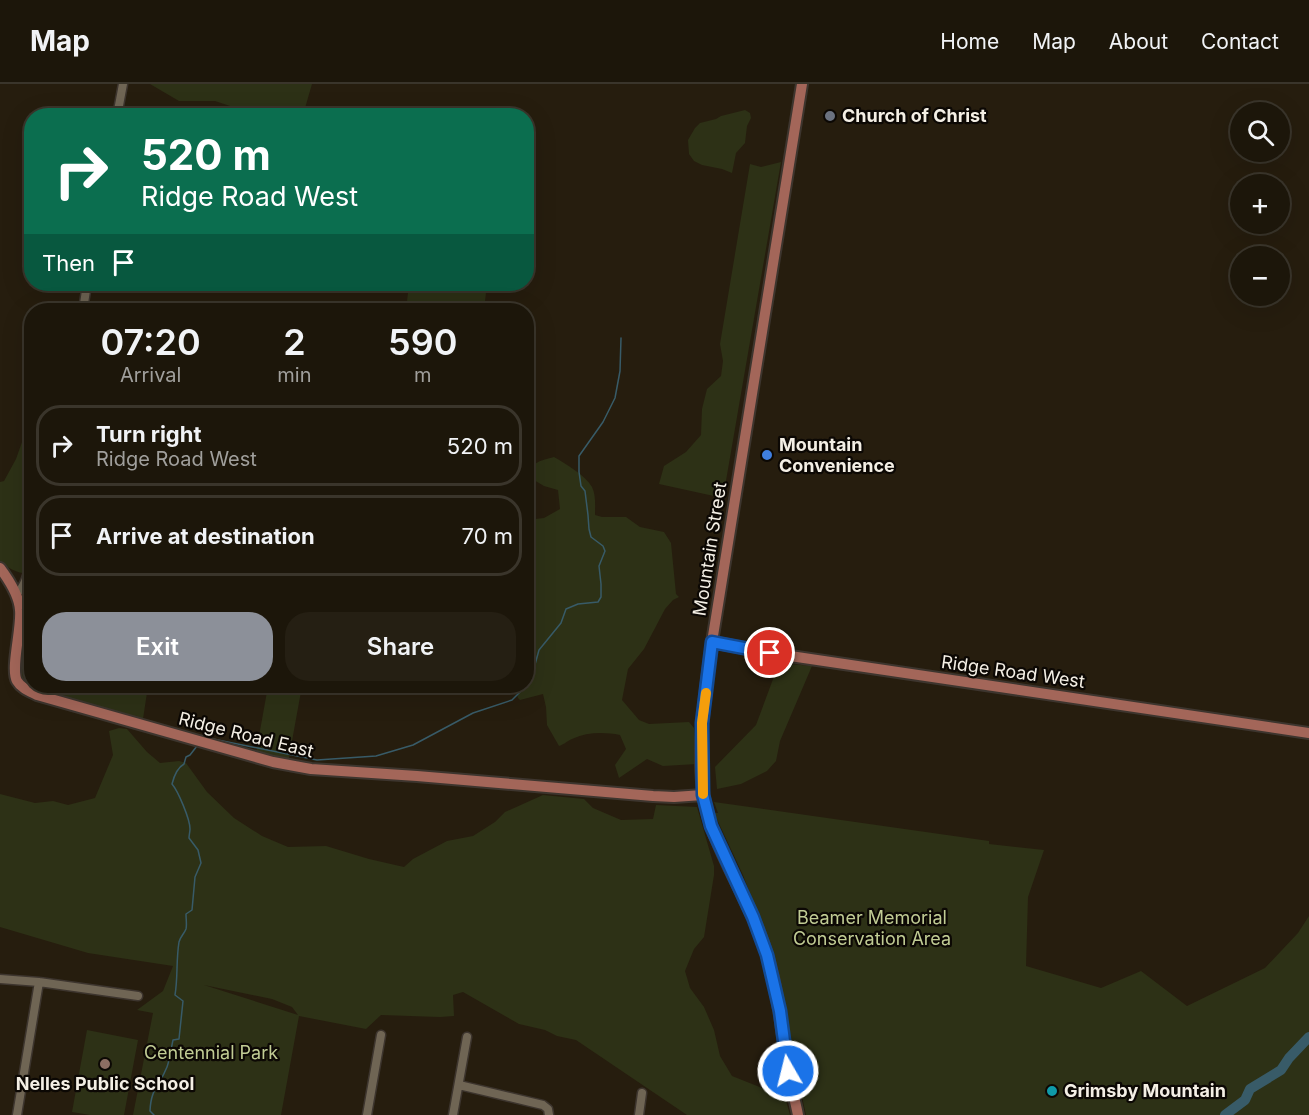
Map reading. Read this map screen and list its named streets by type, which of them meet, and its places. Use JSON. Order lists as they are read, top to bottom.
{
  "streets": {
    "main road": ["Mountain Street", "Ridge Road West", "Ridge Road East"]
  },
  "crossings": [
    ["Mountain Street", "Ridge Road West"],
    ["Mountain Street", "Ridge Road East"]
  ],
  "parks": ["Beamer Memorial Conservation Area", "Centennial Park"],
  "places": [
    "Church of Christ",
    "Mountain Convenience",
    "Nelles Public School",
    "Grimsby Mountain"
  ],
  "page": {
    "header": "Map",
    "nav": [
      "Home",
      "Map",
      "About",
      "Contact"
    ],
    "map_buttons": ["+", "−"],
    "turn": ["520 m", "Ridge Road West"],
    "then": "Then",
    "eta": [
      "07:20",
      "Arrival",
      "2",
      "min",
      "590",
      "m"
    ],
    "list": [
      {
        "name": "Turn right",
        "note": "Ridge Road West",
        "value": "520 m"
      },
      {
        "name": "Arrive at destination",
        "value": "70 m"
      }
    ],
    "buttons": ["Exit", "Share"]
  }
}
